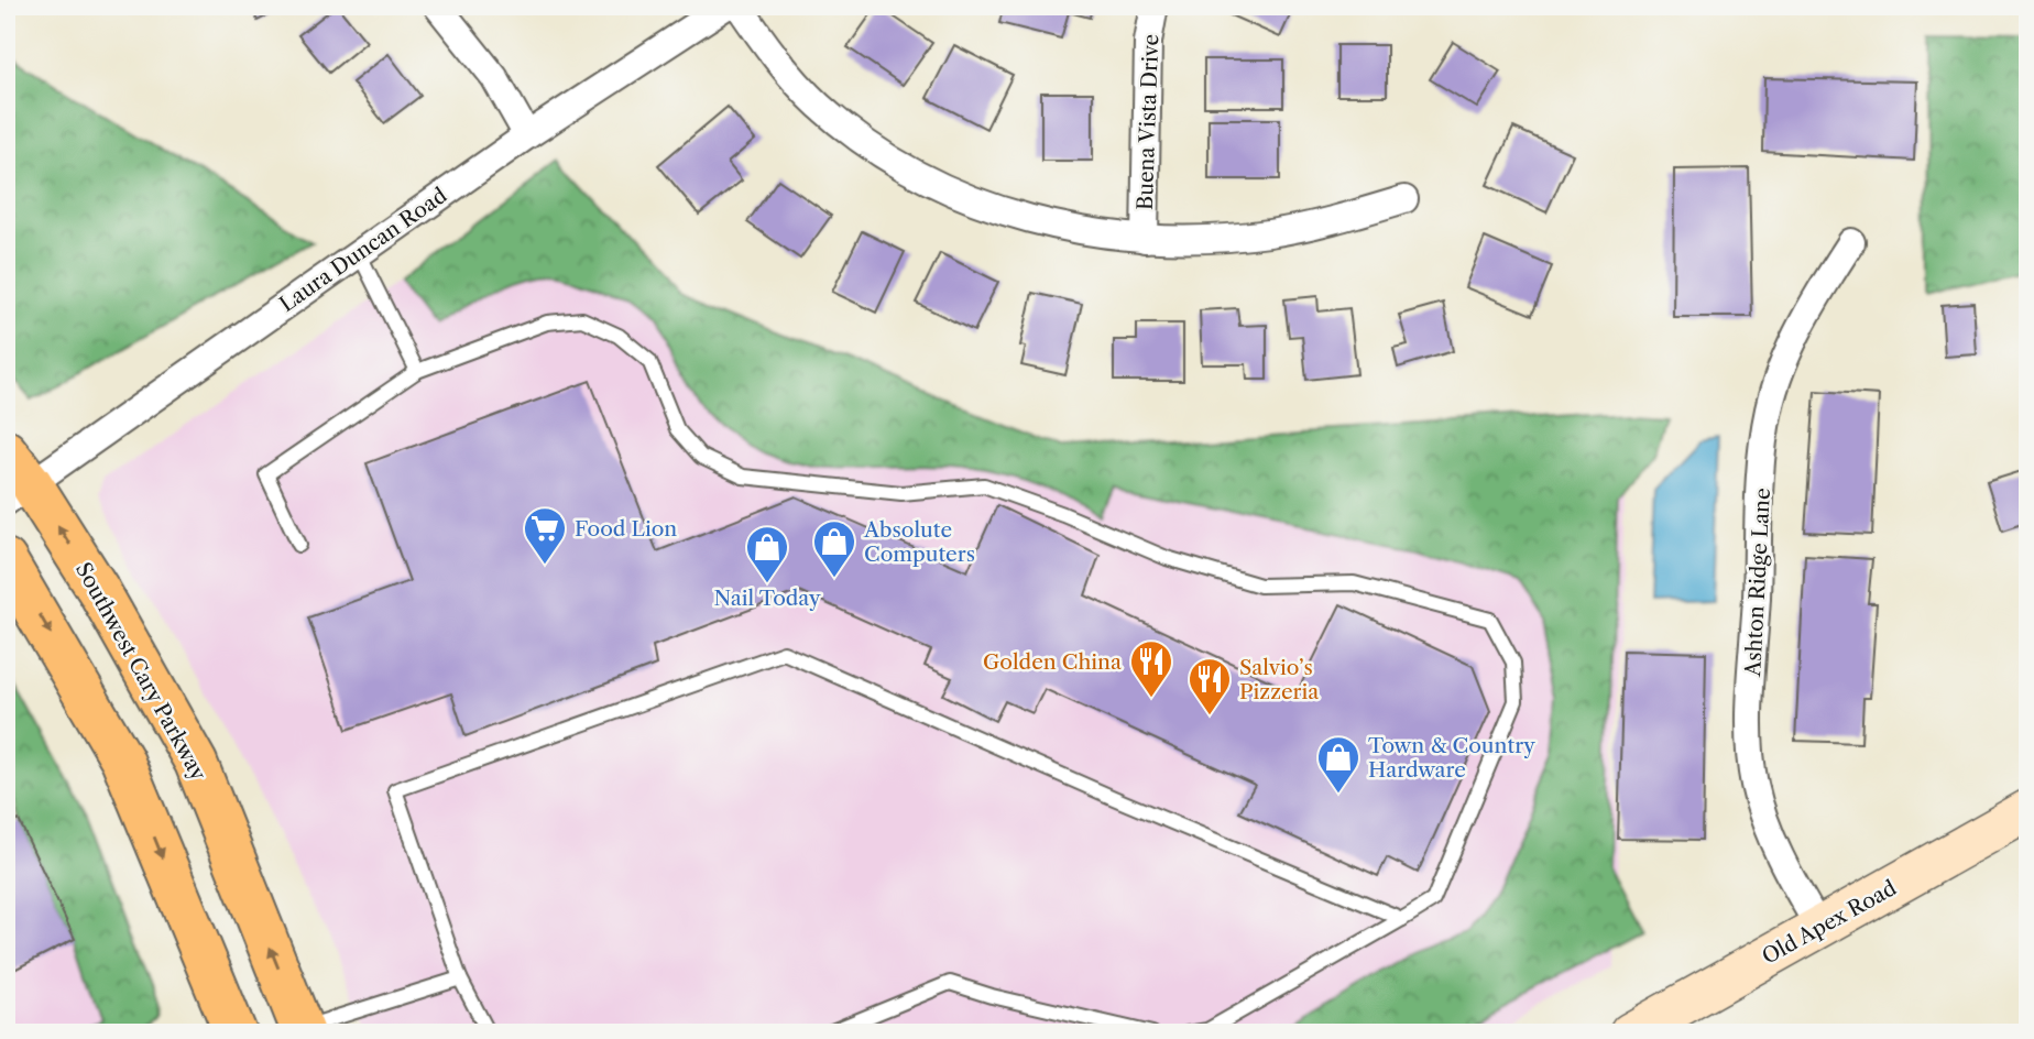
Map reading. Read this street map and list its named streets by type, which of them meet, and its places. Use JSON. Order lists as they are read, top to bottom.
{
  "streets": {
    "main road": ["Southwest Cary Parkway", "Old Apex Road"],
    "street": ["Buena Vista Drive", "Laura Duncan Road", "Ashton Ridge Lane"]
  },
  "crossings": [
    ["Laura Duncan Road", "Southwest Cary Parkway"],
    ["Ashton Ridge Lane", "Old Apex Road"]
  ],
  "places": {
    "supermarket": ["Food Lion"],
    "shop": ["Absolute Computers", "Nail Today", "Town & Country Hardware"],
    "restaurant": ["Golden China", "Salvio’s Pizzeria"]
  }
}
